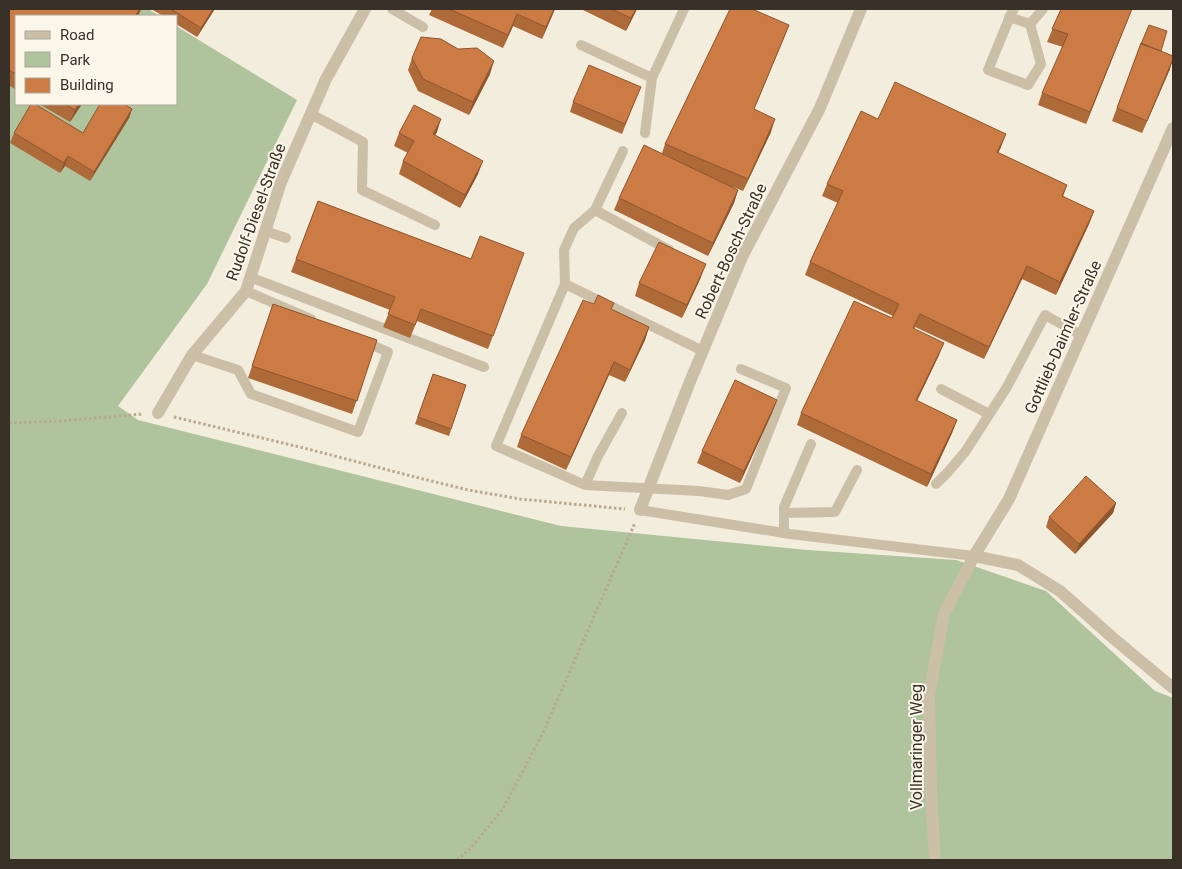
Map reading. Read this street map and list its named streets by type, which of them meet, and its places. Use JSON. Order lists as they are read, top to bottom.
{
  "streets": {
    "street": [
      "Rudolf-Diesel-Straße",
      "Robert-Bosch-Straße",
      "Gottlieb-Daimler-Straße",
      "Vollmaringer Weg"
    ]
  },
  "crossings": [
    ["Gottlieb-Daimler-Straße", "Vollmaringer Weg"]
  ],
  "legend": ["Road", "Park", "Building"]
}
